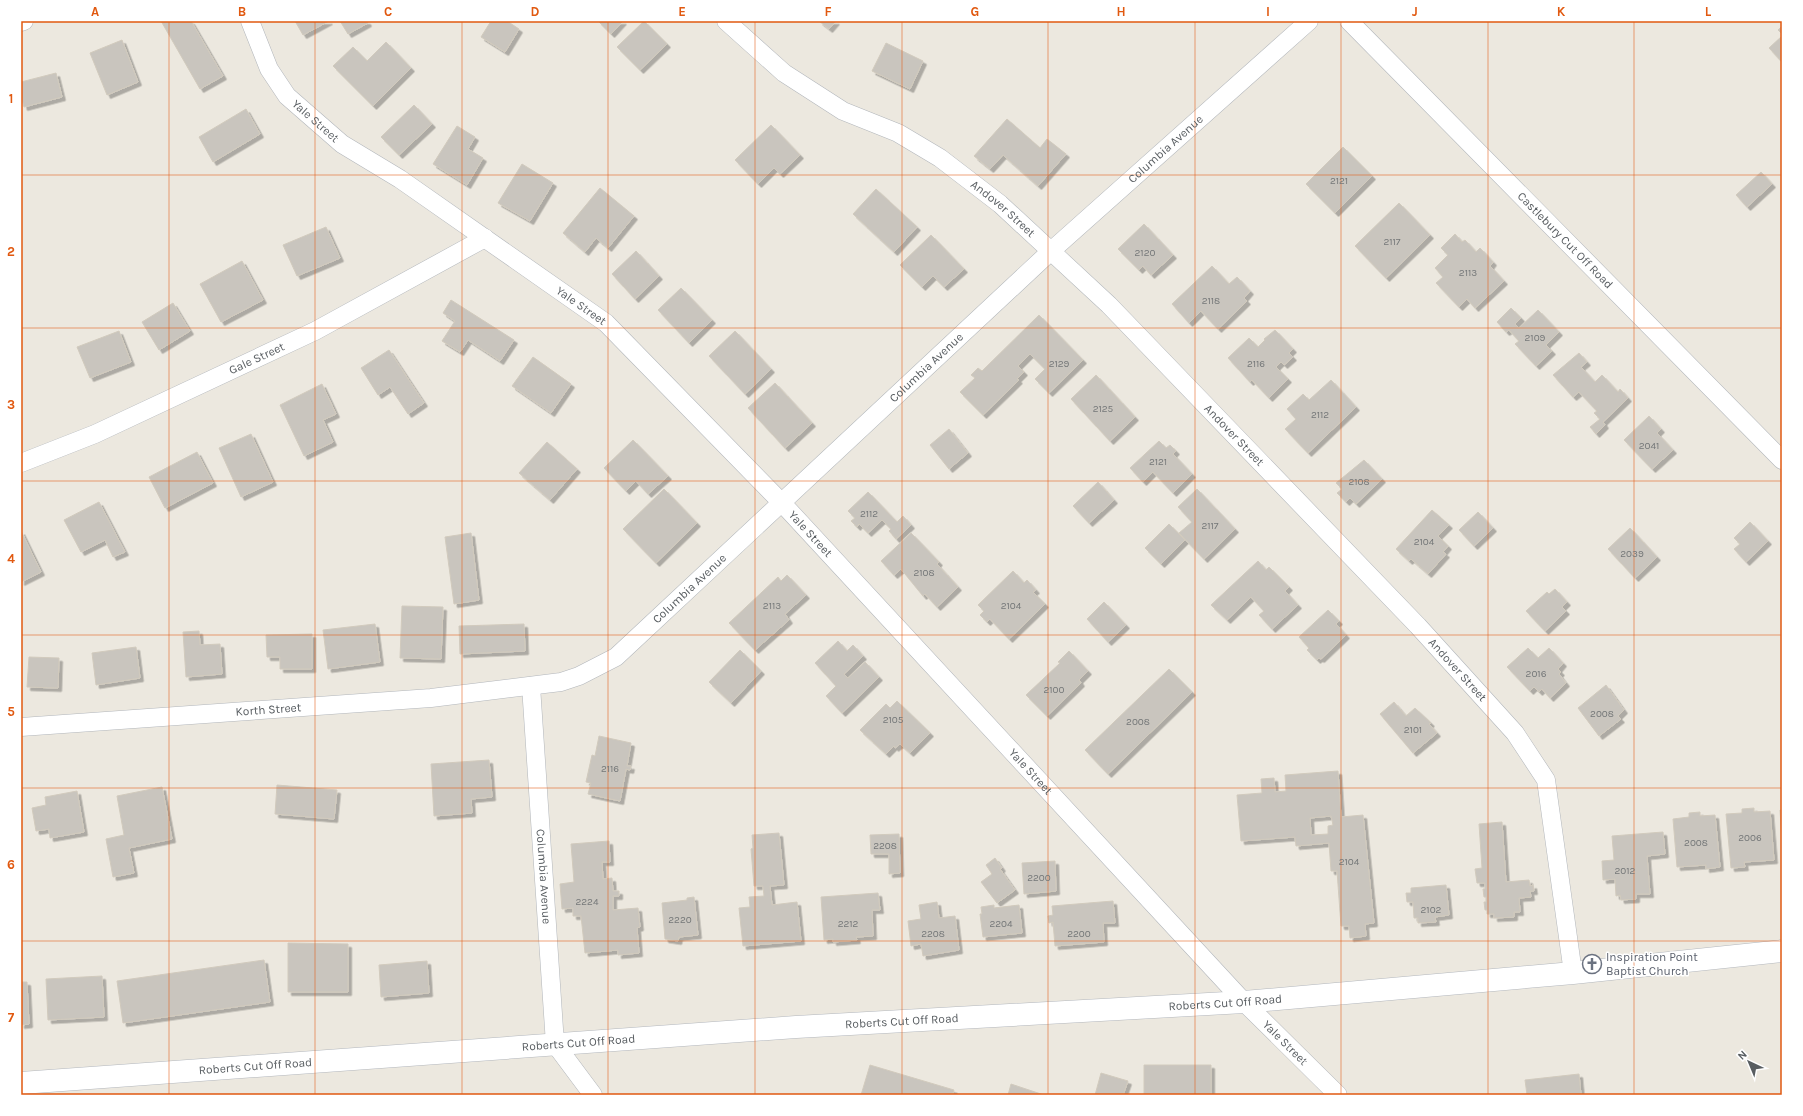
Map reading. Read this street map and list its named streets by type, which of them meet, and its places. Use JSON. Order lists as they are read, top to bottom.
{
  "streets": {
    "street": [
      "Yale Street",
      "Columbia Avenue",
      "Andover Street",
      "Castlebury Cut Off Road",
      "Gale Street",
      "Korth Street",
      "Roberts Cut Off Road"
    ]
  },
  "crossings": [
    ["Yale Street", "Columbia Avenue"],
    ["Yale Street", "Gale Street"],
    ["Yale Street", "Roberts Cut Off Road"],
    ["Columbia Avenue", "Andover Street"],
    ["Columbia Avenue", "Korth Street"],
    ["Columbia Avenue", "Roberts Cut Off Road"],
    ["Andover Street", "Roberts Cut Off Road"]
  ],
  "places": {
    "church": ["Inspiration Point Baptist Church"]
  },
  "house_numbers": [
    "2121",
    "2117",
    "2120",
    "2113",
    "2118",
    "2109",
    "2129",
    "2116",
    "2125",
    "2112",
    "2041",
    "2121",
    "2108",
    "2112",
    "2117",
    "2104",
    "2039",
    "2108",
    "2113",
    "2104",
    "2016",
    "2100",
    "2008",
    "2105",
    "2008",
    "2101",
    "2116",
    "2006",
    "2008",
    "2208",
    "2104",
    "2012",
    "2200",
    "2224",
    "2102",
    "2220",
    "2212",
    "2204",
    "2208",
    "2200"
  ],
  "north": "top left",
  "grid": {
    "columns": [
      "A",
      "B",
      "C",
      "D",
      "E",
      "F",
      "G",
      "H",
      "I",
      "J",
      "K",
      "L"
    ],
    "rows": [
      "1",
      "2",
      "3",
      "4",
      "5",
      "6",
      "7"
    ]
  }
}
